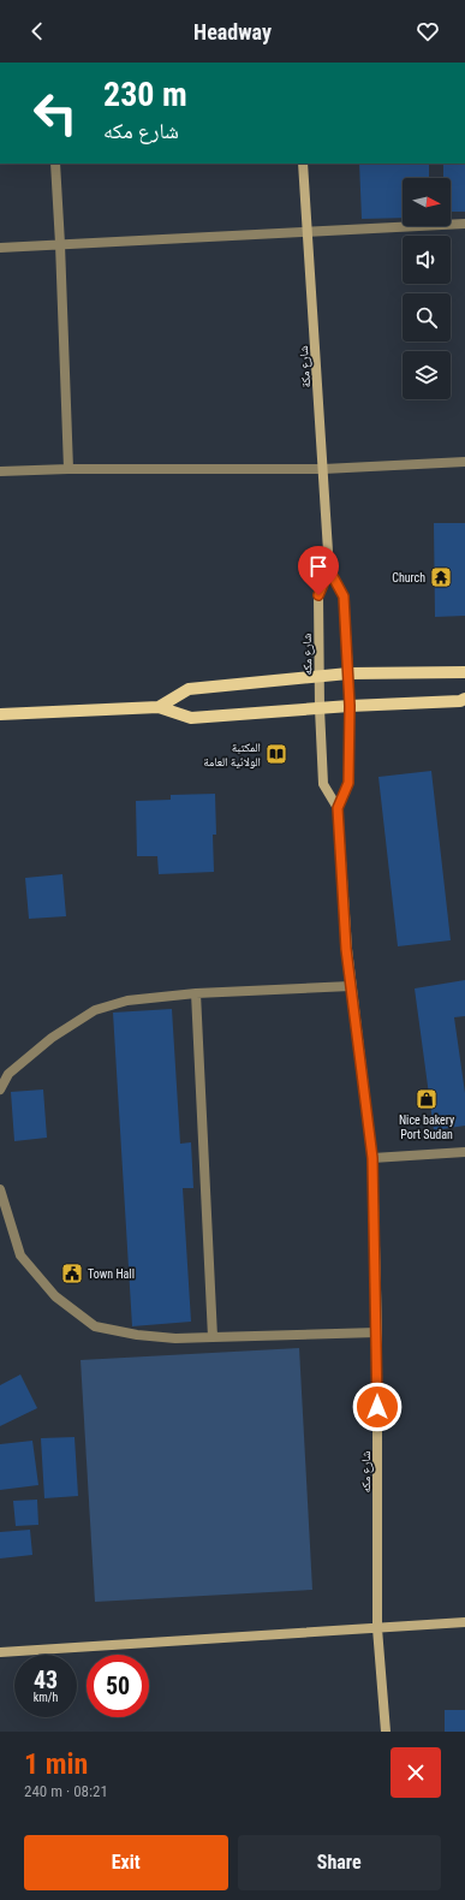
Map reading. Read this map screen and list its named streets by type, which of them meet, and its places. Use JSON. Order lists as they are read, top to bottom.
{
  "streets": {
    "main road": ["شارع مكة", "شارع مكه"]
  },
  "crossings": [
    ["شارع مكة", "شارع مكه"]
  ],
  "places": {
    "temple": ["Church"],
    "library": ["المكتبة الولائية العامة"],
    "shop": ["Nice bakery Port Sudan"],
    "public building": ["Town Hall"]
  },
  "north": "right",
  "page": {
    "header": "Headway",
    "turn": ["230 m", "شارع مكه"],
    "speed": "43 km/h",
    "limit": "50",
    "heading": ["1 min", "240 m · 08:21"],
    "buttons": ["Exit", "Share"]
  }
}
